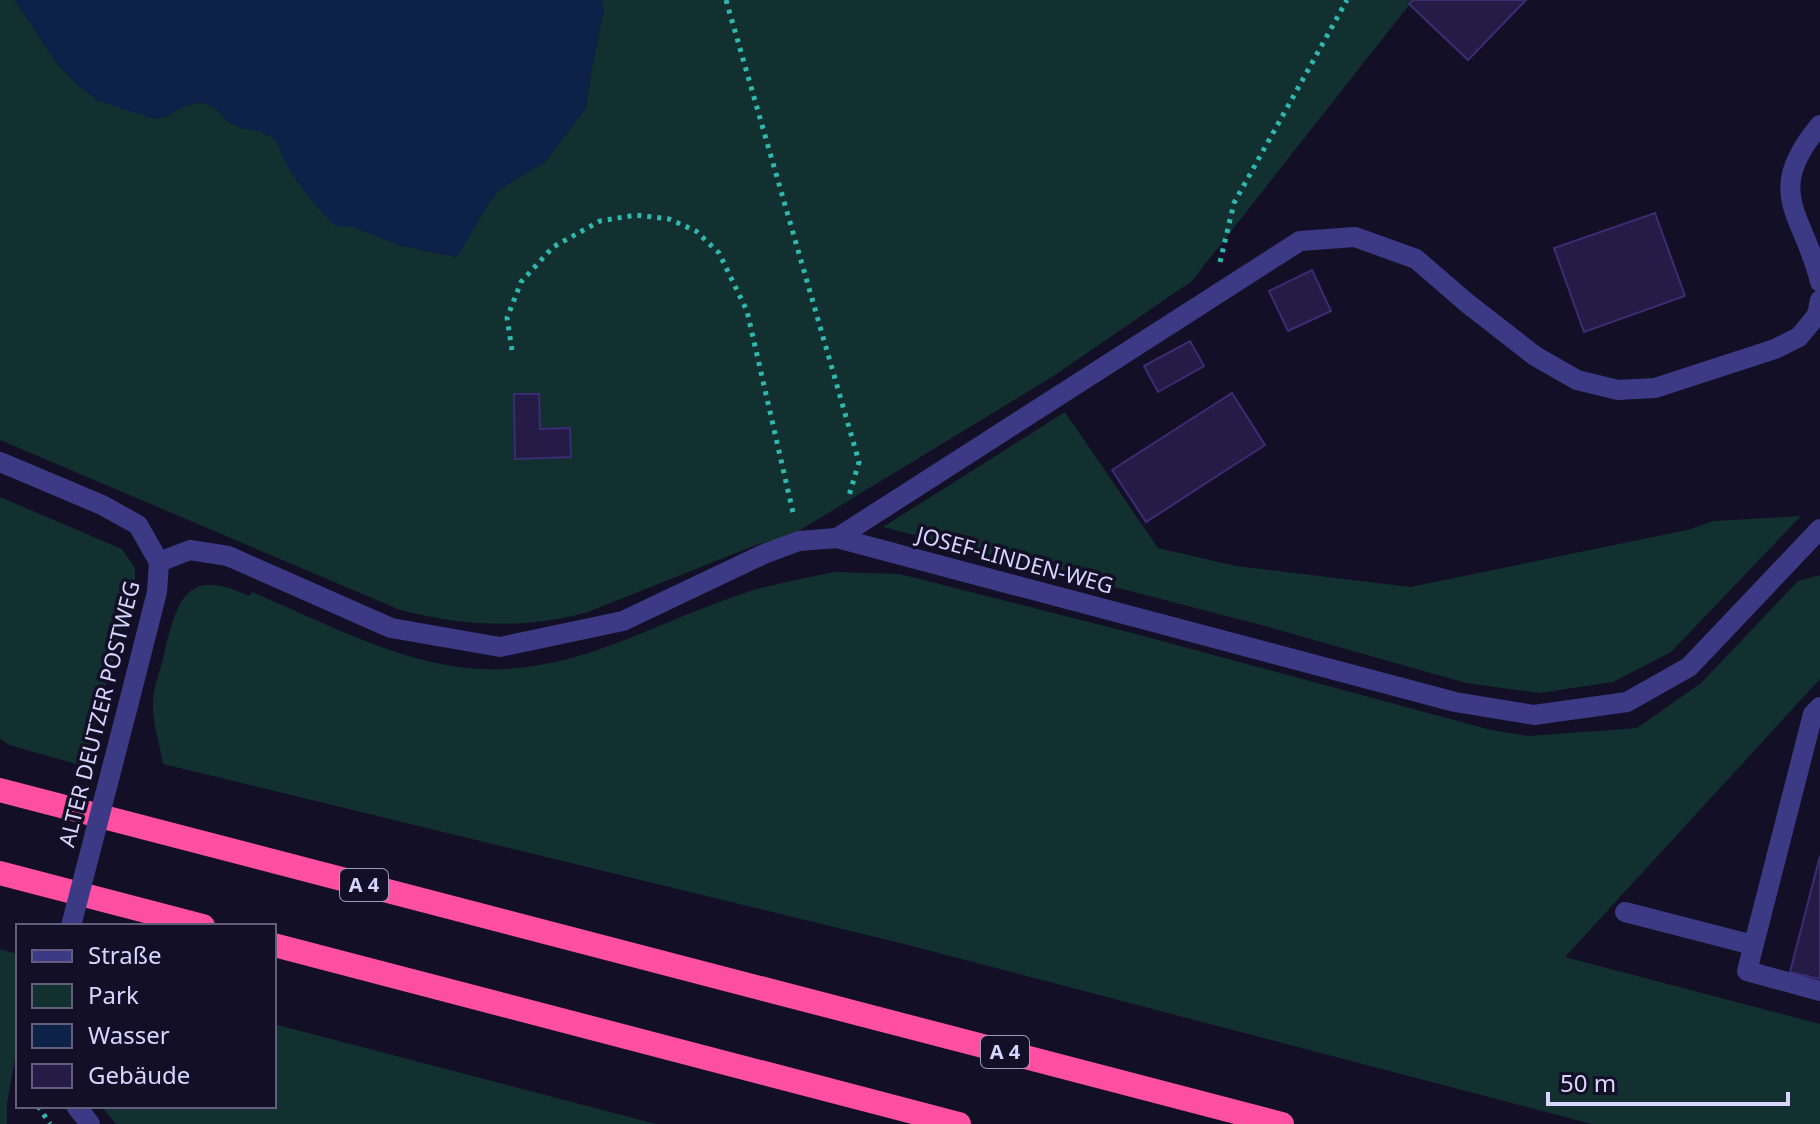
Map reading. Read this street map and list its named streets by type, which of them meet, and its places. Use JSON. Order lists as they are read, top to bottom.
{
  "streets": {
    "highway": ["A 4"],
    "street": ["JOSEF-LINDEN-WEG", "ALTER DEUTZER POSTWEG"]
  },
  "crossings": [
    ["JOSEF-LINDEN-WEG", "ALTER DEUTZER POSTWEG"]
  ],
  "legend": [
    "Straße",
    "Park",
    "Wasser",
    "Gebäude"
  ],
  "scale_bar": "50 m"
}
